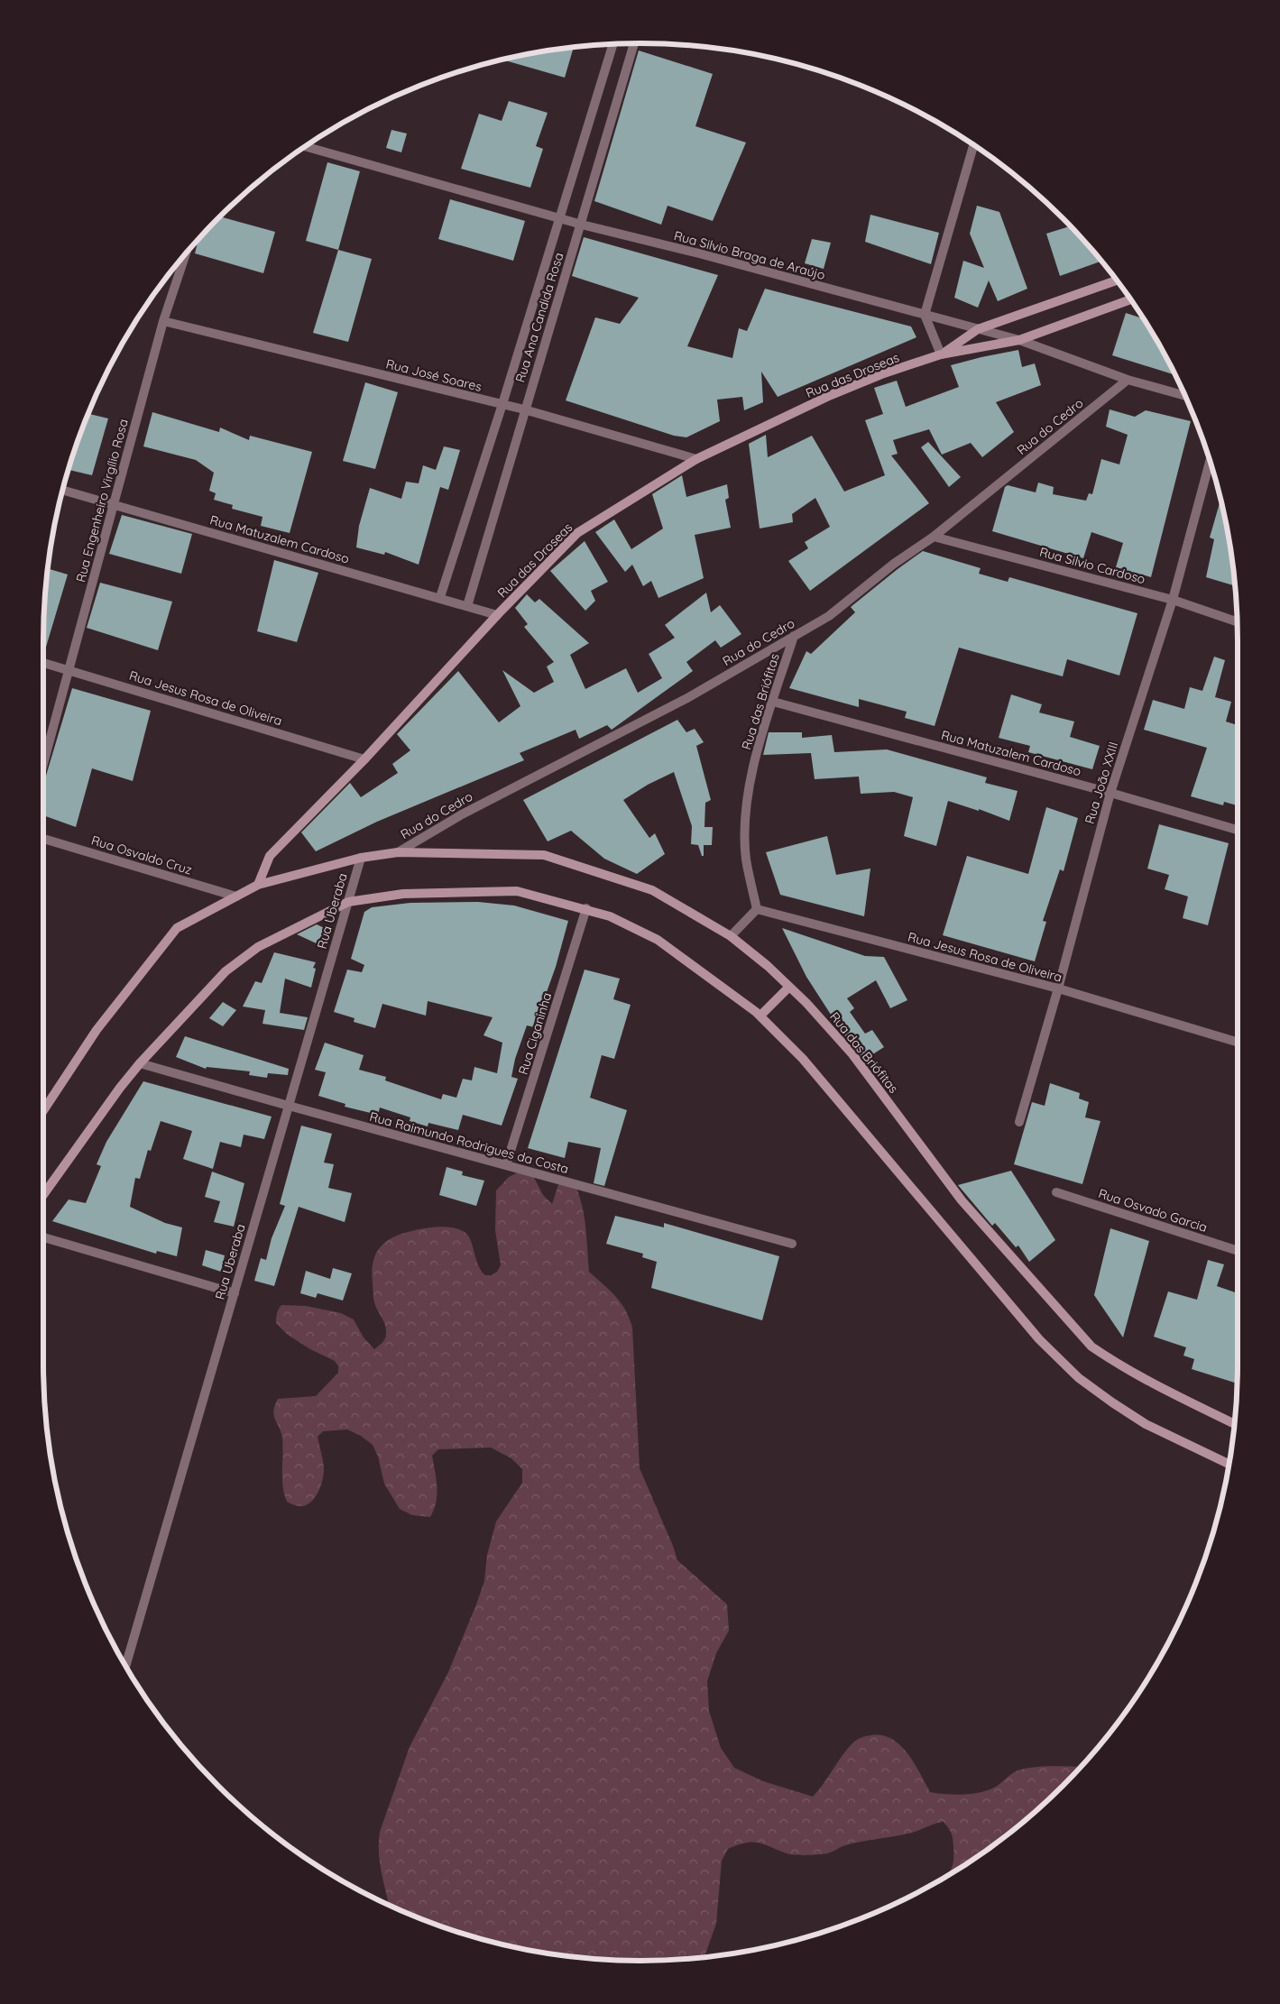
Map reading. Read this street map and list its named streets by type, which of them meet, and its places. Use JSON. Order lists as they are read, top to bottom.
{
  "streets": {
    "street": [
      "Rua Silvio Braga de Araújo",
      "Rua Ana Candida Rosa",
      "Rua José Soares",
      "Rua das Droseas",
      "Rua do Cedro",
      "Rua Engenheiro Virgílio Rosa",
      "Rua Matuzalem Cardoso",
      "Rua Silvio Cardoso",
      "Rua Jesus Rosa de Oliveira",
      "Rua das Briófitas",
      "Rua João XXIII",
      "Rua Osvaldo Cruz",
      "Rua Uberaba",
      "Rua Ciganinha",
      "Rua Raimundo Rodrigues da Costa",
      "Rua Osvado Garcia"
    ]
  },
  "crossings": [
    ["Rua Silvio Braga de Araújo", "Rua Ana Candida Rosa"],
    ["Rua Silvio Braga de Araújo", "Rua do Cedro"],
    ["Rua Ana Candida Rosa", "Rua José Soares"],
    ["Rua Ana Candida Rosa", "Rua Matuzalem Cardoso"],
    ["Rua José Soares", "Rua das Droseas"],
    ["Rua José Soares", "Rua Engenheiro Virgílio Rosa"],
    ["Rua das Droseas", "Rua do Cedro"],
    ["Rua das Droseas", "Rua Matuzalem Cardoso"],
    ["Rua das Droseas", "Rua Jesus Rosa de Oliveira"],
    ["Rua do Cedro", "Rua Silvio Cardoso"],
    ["Rua do Cedro", "Rua das Briófitas"],
    ["Rua do Cedro", "Rua Osvaldo Cruz"],
    ["Rua do Cedro", "Rua Uberaba"],
    ["Rua Engenheiro Virgílio Rosa", "Rua Matuzalem Cardoso"],
    ["Rua Engenheiro Virgílio Rosa", "Rua Jesus Rosa de Oliveira"],
    ["Rua Matuzalem Cardoso", "Rua das Briófitas"],
    ["Rua Matuzalem Cardoso", "Rua João XXIII"],
    ["Rua Silvio Cardoso", "Rua João XXIII"],
    ["Rua Jesus Rosa de Oliveira", "Rua das Briófitas"],
    ["Rua Jesus Rosa de Oliveira", "Rua João XXIII"],
    ["Rua Uberaba", "Rua Raimundo Rodrigues da Costa"],
    ["Rua Ciganinha", "Rua Raimundo Rodrigues da Costa"]
  ]
}
